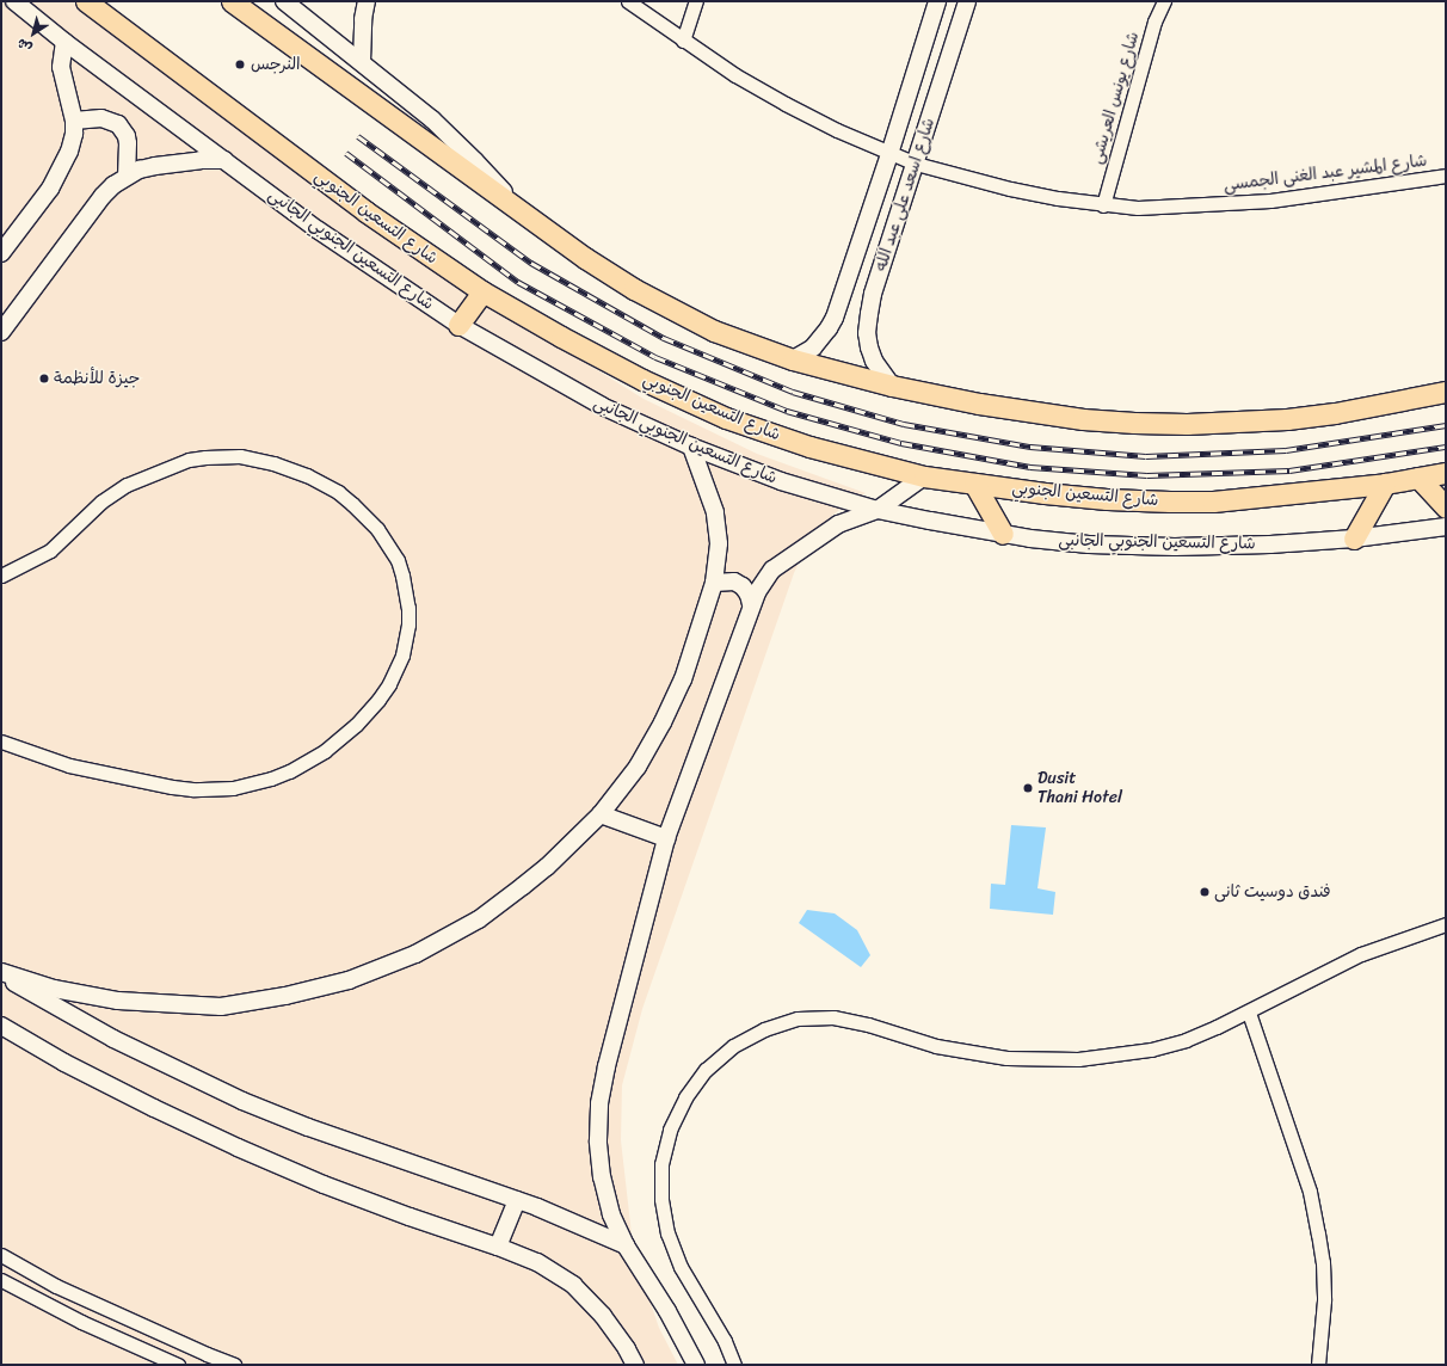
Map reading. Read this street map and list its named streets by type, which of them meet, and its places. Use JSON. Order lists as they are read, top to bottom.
{
  "streets": {
    "main road": ["شارع التسعين الجنوبي"],
    "street": [
      "شارع يونس العريشى",
      "شارع المشير عبد الغنى الجمسى",
      "شارع اسعد على عبد الله",
      "شارع التسعين الجنوبي الجانبى"
    ]
  },
  "crossings": [
    ["شارع يونس العريشى", "شارع المشير عبد الغنى الجمسى"],
    ["شارع المشير عبد الغنى الجمسى", "شارع اسعد على عبد الله"]
  ],
  "places": [
    "النرجس",
    "جيزة للأنظمة",
    "Dusit Thani Hotel",
    "فندق دوسيت ثانى"
  ],
  "north": "bottom left"
}
